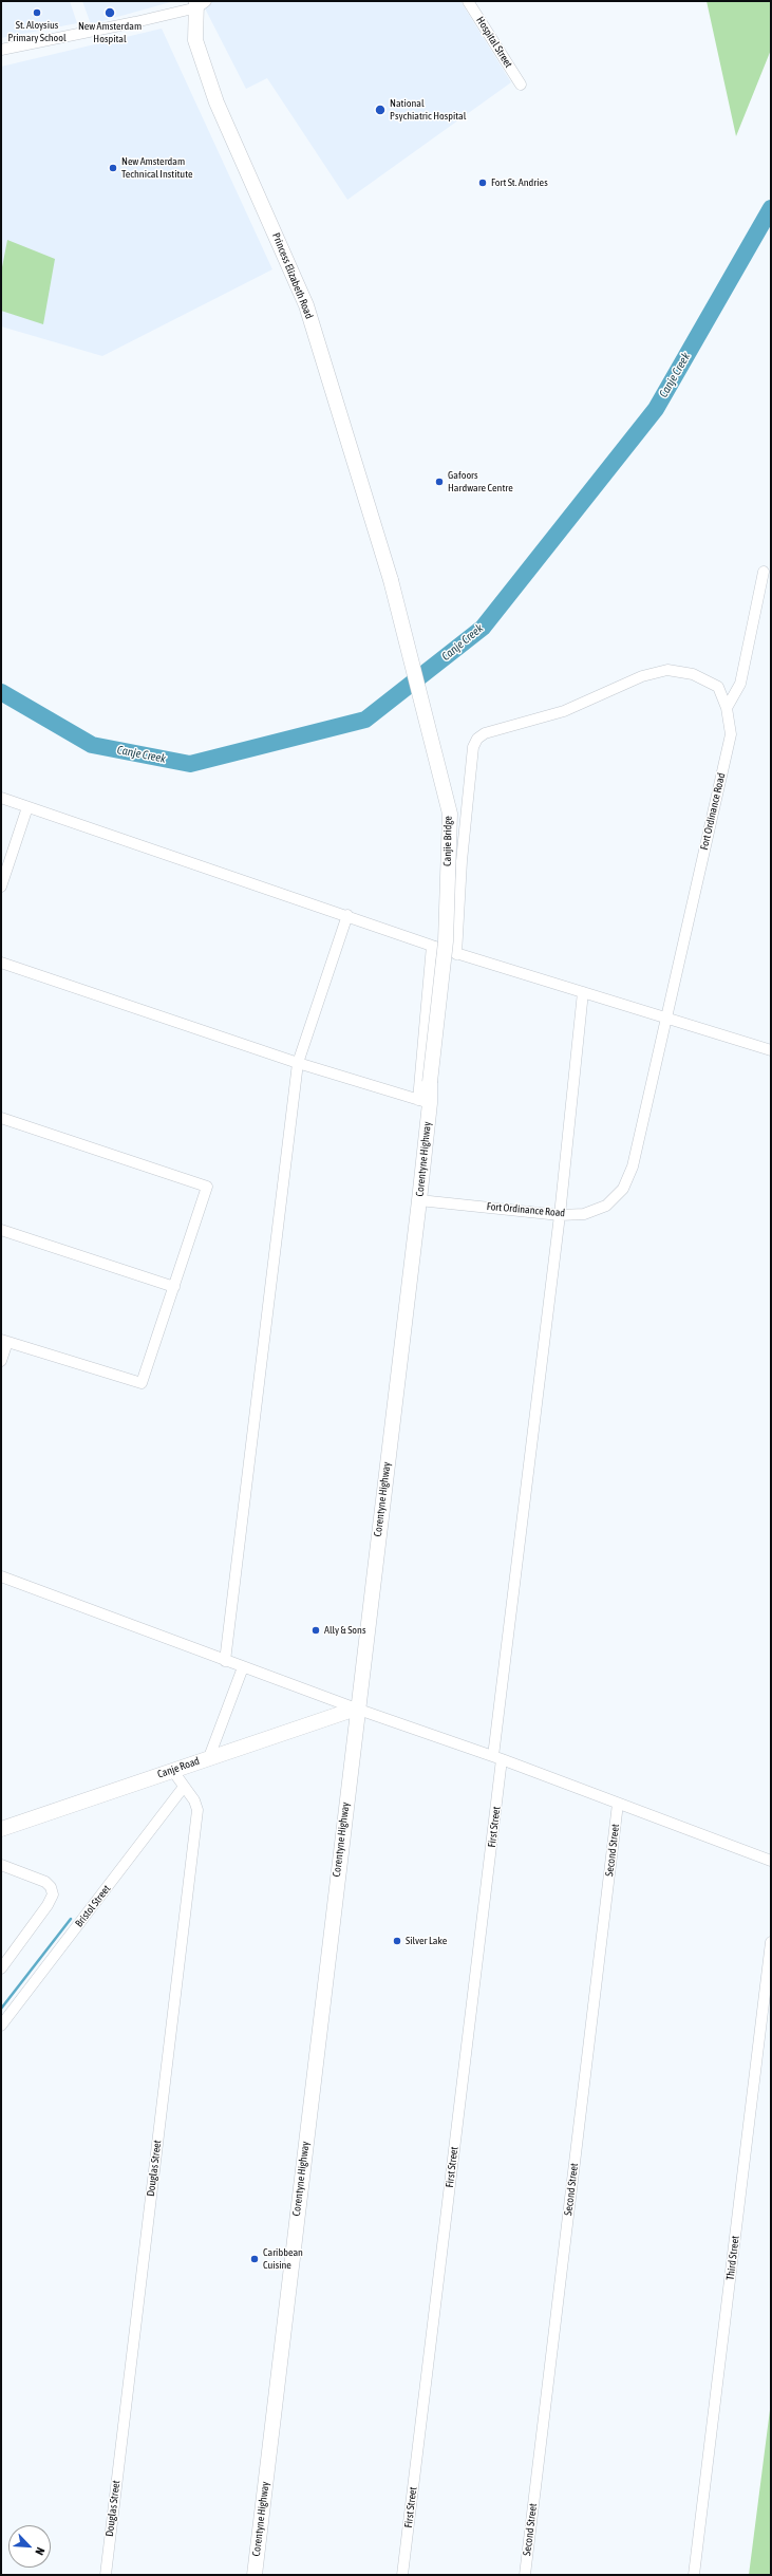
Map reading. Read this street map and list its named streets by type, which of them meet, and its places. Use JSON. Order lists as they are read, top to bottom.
{
  "streets": {
    "main road": [
      "Princess Elizabeth Road",
      "Canjie Bridge",
      "Corentyne Highway",
      "Canje Road"
    ],
    "street": [
      "Hospital Street",
      "Fort Ordinance Road",
      "First Street",
      "Second Street",
      "Bristol Street",
      "Douglas Street",
      "Third Street"
    ]
  },
  "crossings": [
    ["Princess Elizabeth Road", "Canjie Bridge"],
    ["Fort Ordinance Road", "Corentyne Highway"],
    ["Fort Ordinance Road", "First Street"],
    ["Canjie Bridge", "Corentyne Highway"],
    ["Corentyne Highway", "Canje Road"],
    ["Canje Road", "Douglas Street"],
    ["Bristol Street", "Douglas Street"]
  ],
  "water": ["Canje Creek"],
  "places": [
    "St. Aloysius Primary School",
    "New Amsterdam Hospital",
    "National Psychiatric Hospital",
    "New Amsterdam Technical Institute",
    "Fort St. Andries",
    "Gafoors Hardware Centre",
    "Ally & Sons",
    "Silver Lake",
    "Caribbean Cuisine"
  ],
  "north": "bottom right"
}
